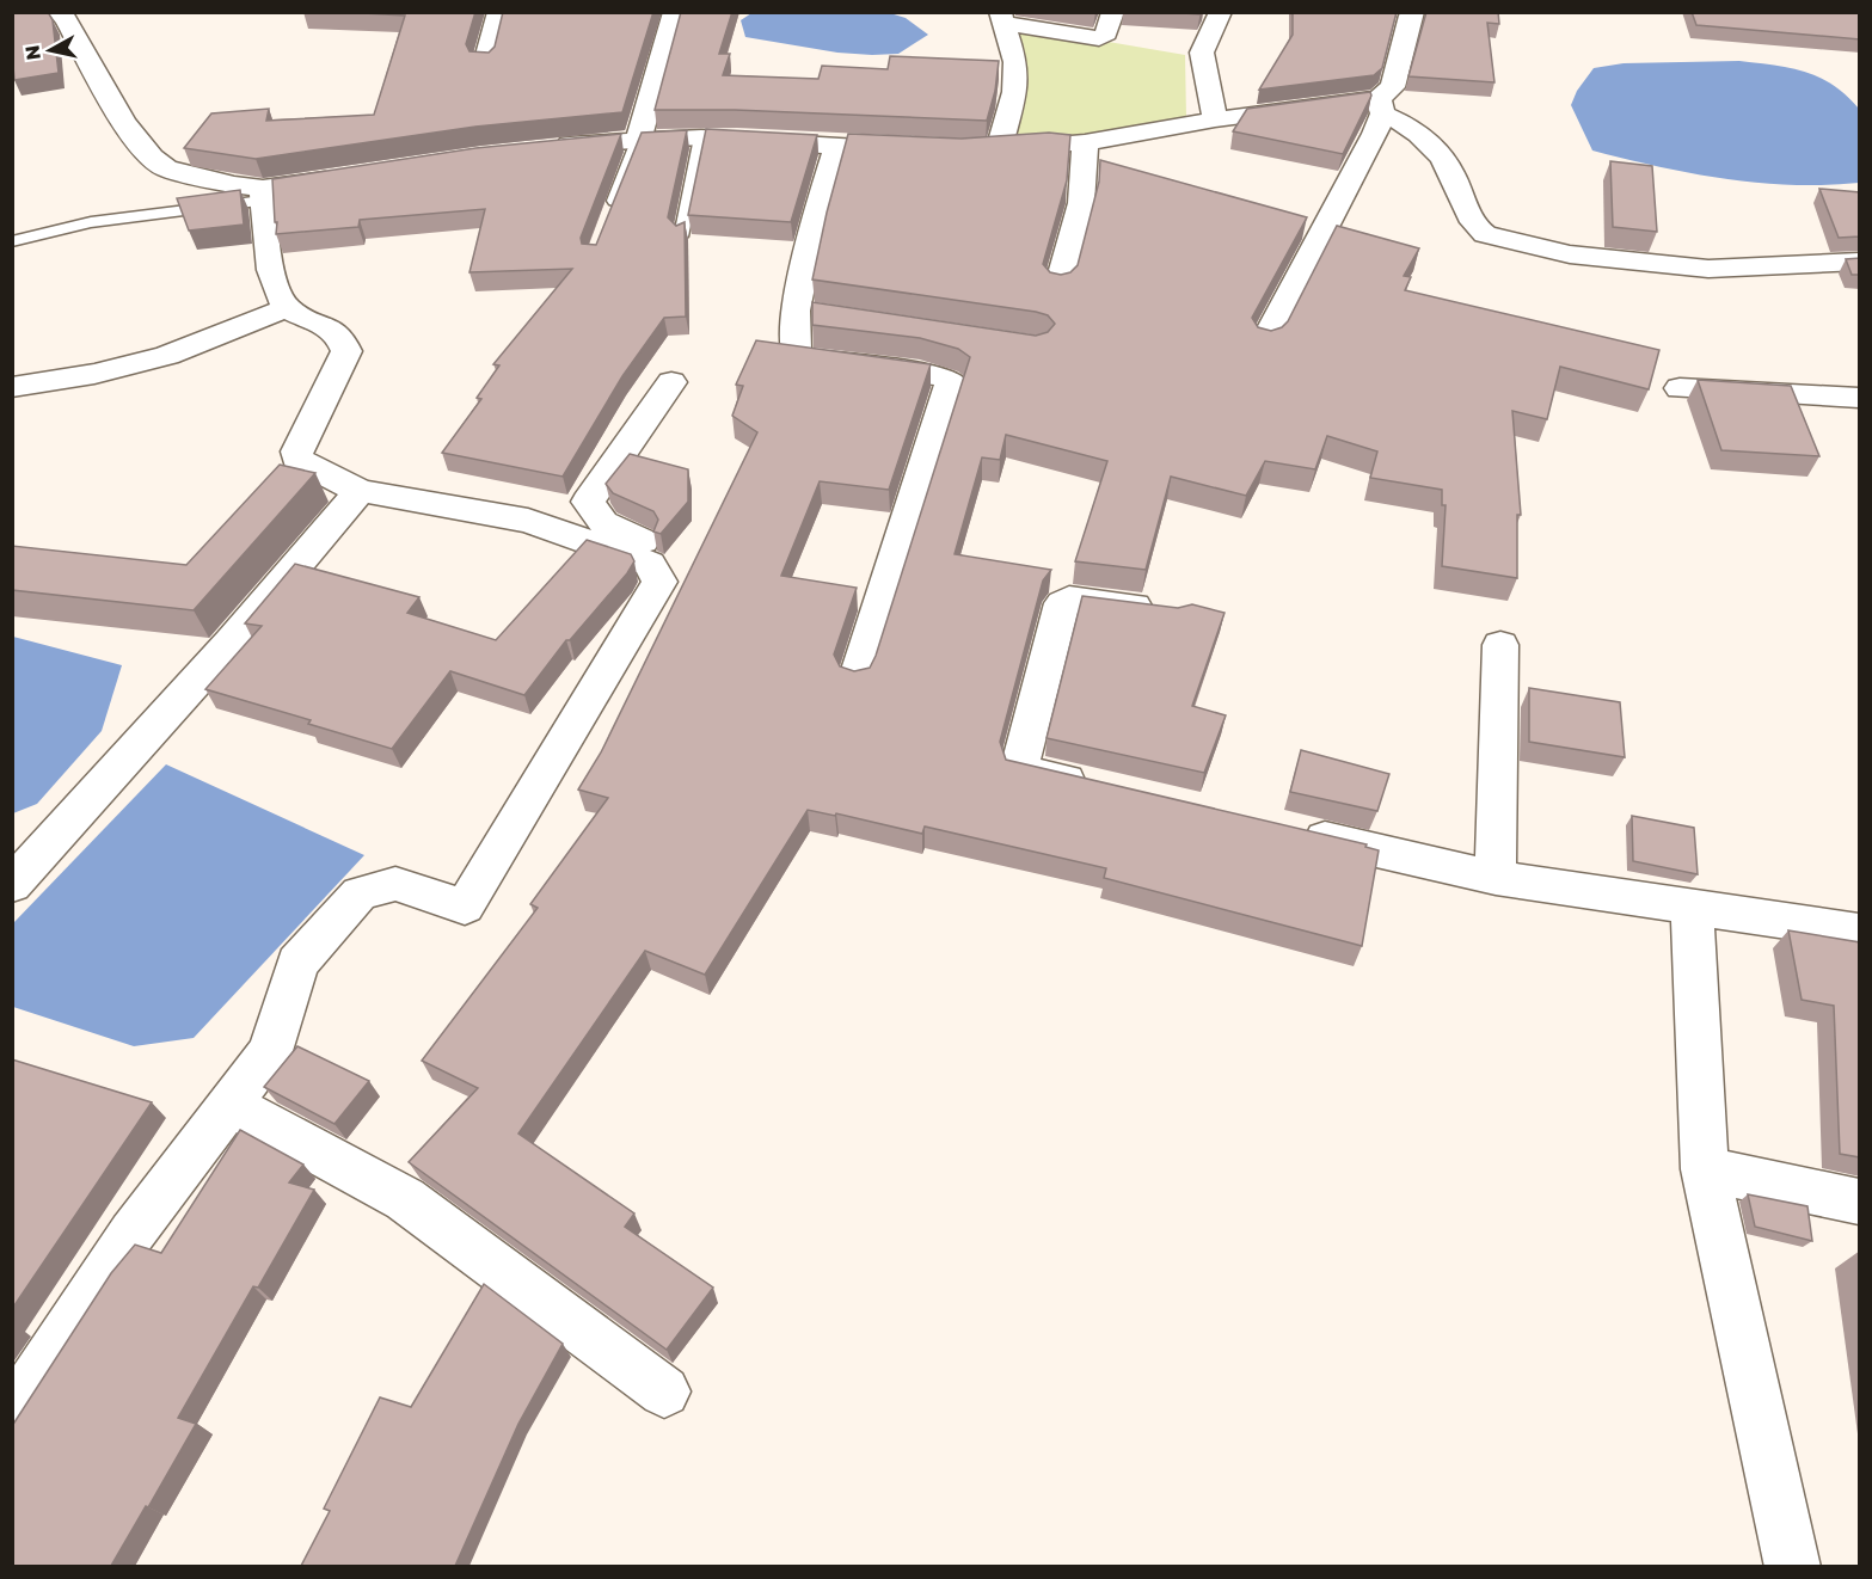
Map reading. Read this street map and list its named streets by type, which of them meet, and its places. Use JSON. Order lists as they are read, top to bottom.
{
  "north": "left"
}
